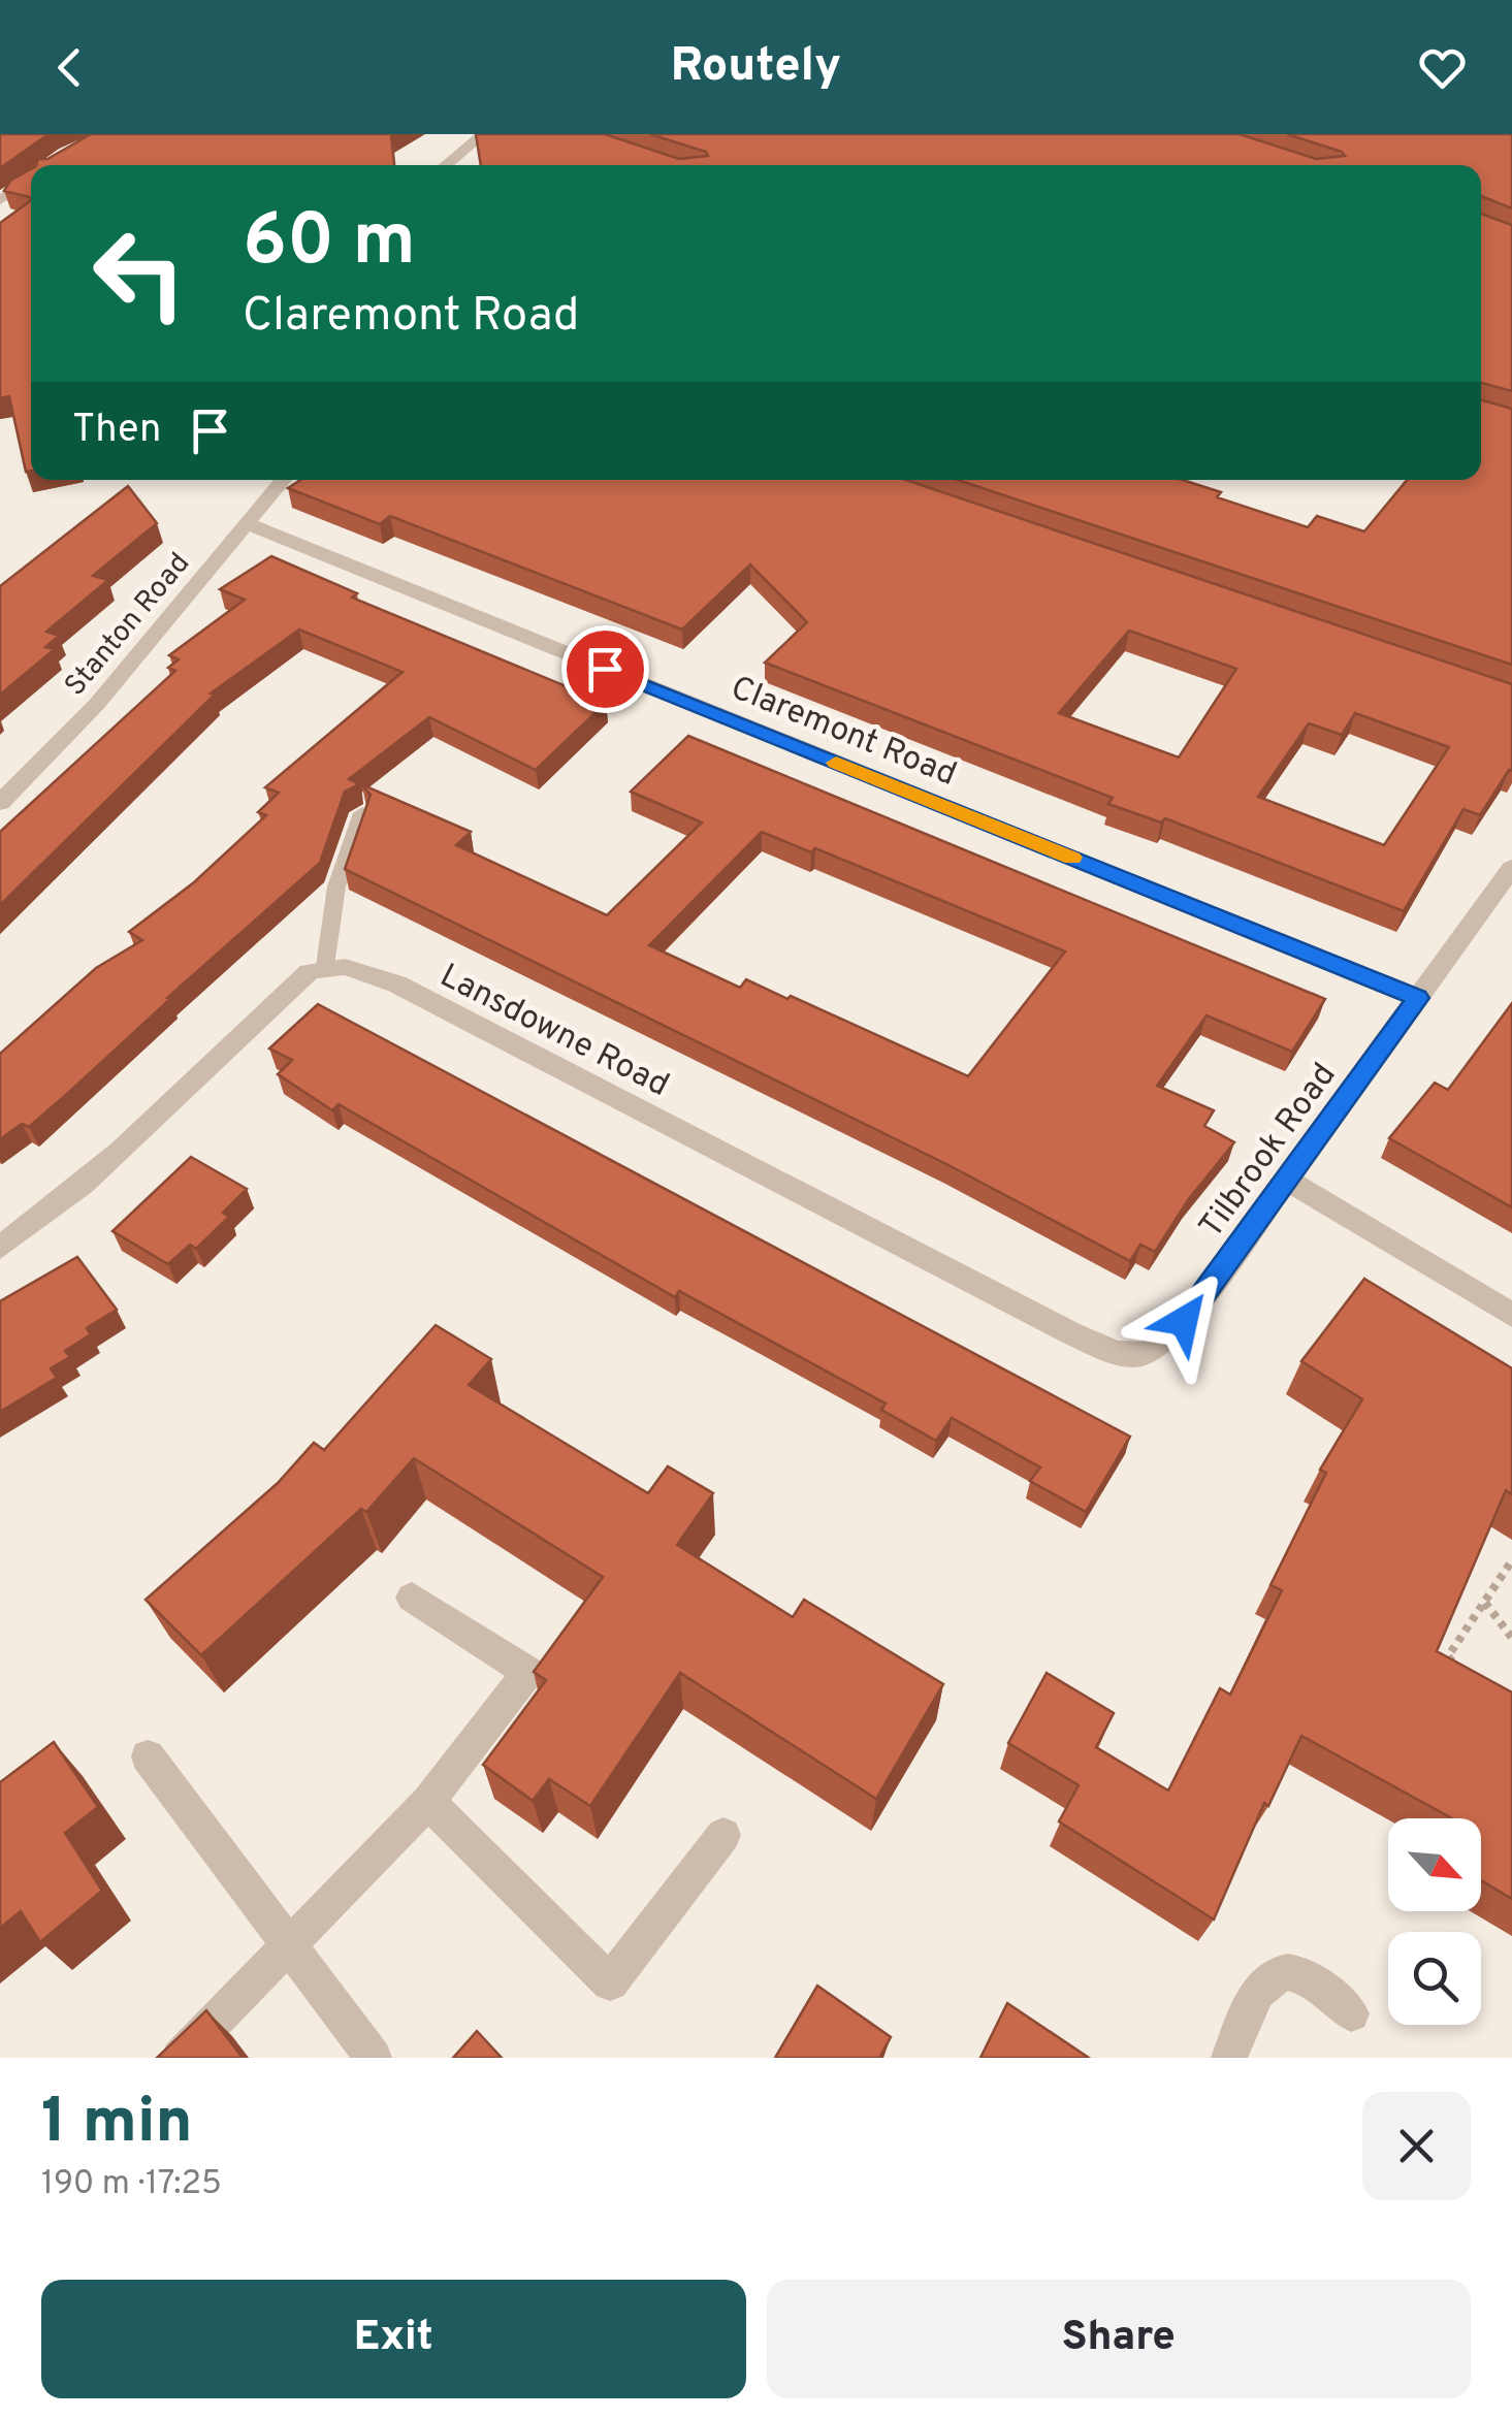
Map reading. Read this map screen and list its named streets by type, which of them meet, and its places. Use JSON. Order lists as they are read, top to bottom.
{
  "streets": {
    "street": [
      "Stanton Road",
      "Claremont Road",
      "Lansdowne Road",
      "Tilbrook Road"
    ]
  },
  "crossings": [
    ["Stanton Road", "Claremont Road"],
    ["Claremont Road", "Tilbrook Road"],
    ["Lansdowne Road", "Tilbrook Road"]
  ],
  "north": "bottom right",
  "page": {
    "header": "Routely",
    "turn": ["60 m", "Claremont Road"],
    "then": "Then",
    "heading": ["1 min", "190 m · 17:25"],
    "buttons": ["Exit", "Share"]
  }
}
